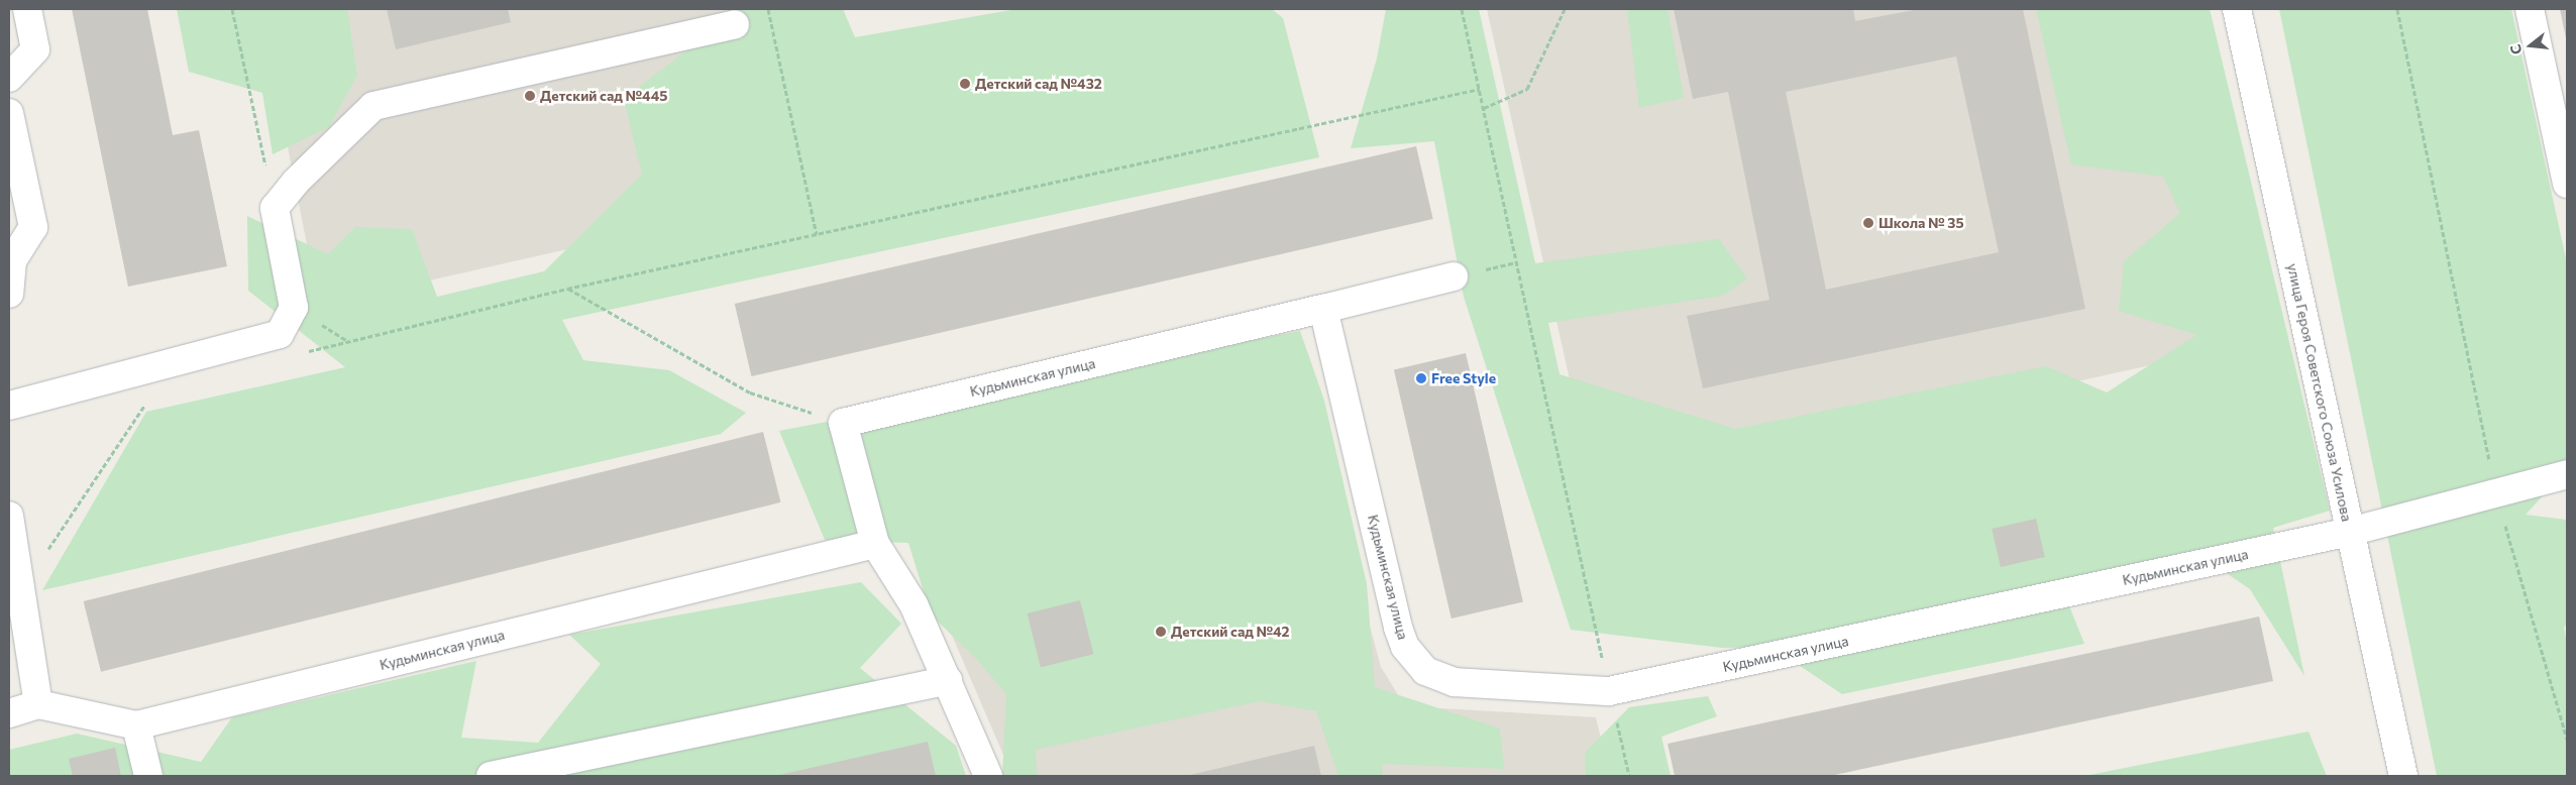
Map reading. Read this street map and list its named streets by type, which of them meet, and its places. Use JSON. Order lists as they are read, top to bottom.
{
  "streets": {
    "street": ["Кудьминская улица", "улица Героя Советского Союза Усилова"]
  },
  "crossings": [
    ["Кудьминская улица", "улица Героя Советского Союза Усилова"]
  ],
  "places": [
    "Детский сад №432",
    "Детский сад №445",
    "Школа № 35",
    "Free Style",
    "Детский сад №42"
  ],
  "north": "left"
}
